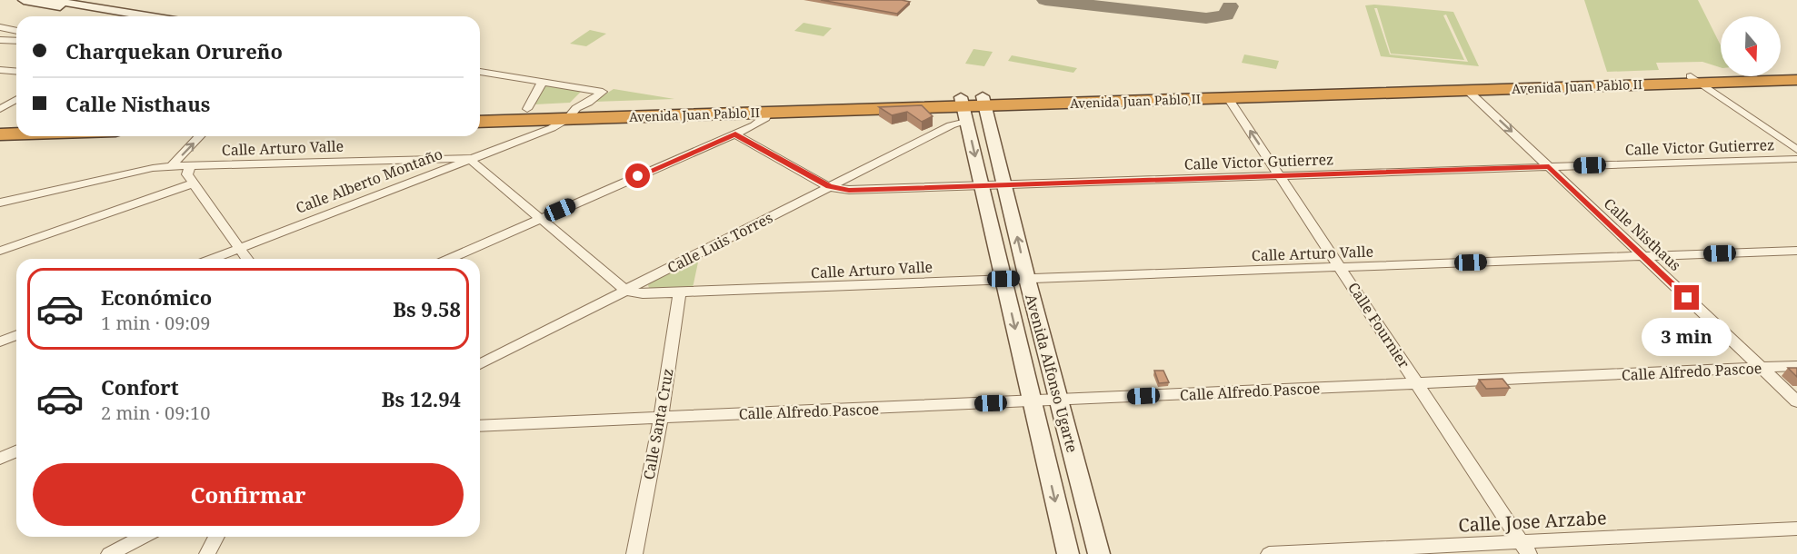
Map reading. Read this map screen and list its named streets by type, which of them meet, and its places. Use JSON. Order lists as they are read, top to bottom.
{
  "streets": {
    "highway": ["Avenida Juan Pablo II"],
    "main road": ["Avenida Alfonso Ugarte"],
    "street": [
      "Calle Victor Gutierrez",
      "Calle Arturo Valle",
      "Calle Alberto Montaño",
      "Calle Nisthaus",
      "Calle Luis Torres",
      "Calle Fournier",
      "Calle Alfredo Pascoe",
      "Calle Santa Cruz",
      "Calle Jose Arzabe"
    ]
  },
  "crossings": [
    ["Avenida Juan Pablo II", "Calle Alberto Montaño"],
    ["Avenida Juan Pablo II", "Calle Nisthaus"],
    ["Avenida Juan Pablo II", "Calle Luis Torres"],
    ["Avenida Juan Pablo II", "Calle Fournier"],
    ["Avenida Juan Pablo II", "Avenida Alfonso Ugarte"],
    ["Calle Victor Gutierrez", "Calle Nisthaus"],
    ["Calle Victor Gutierrez", "Calle Luis Torres"],
    ["Calle Victor Gutierrez", "Calle Fournier"],
    ["Calle Victor Gutierrez", "Avenida Alfonso Ugarte"],
    ["Calle Arturo Valle", "Calle Alberto Montaño"],
    ["Calle Arturo Valle", "Calle Nisthaus"],
    ["Calle Arturo Valle", "Calle Luis Torres"],
    ["Calle Arturo Valle", "Calle Fournier"],
    ["Calle Arturo Valle", "Avenida Alfonso Ugarte"],
    ["Calle Arturo Valle", "Calle Santa Cruz"],
    ["Calle Nisthaus", "Calle Alfredo Pascoe"],
    ["Calle Luis Torres", "Avenida Alfonso Ugarte"],
    ["Calle Fournier", "Calle Alfredo Pascoe"],
    ["Calle Fournier", "Calle Jose Arzabe"],
    ["Calle Alfredo Pascoe", "Avenida Alfonso Ugarte"],
    ["Calle Alfredo Pascoe", "Calle Santa Cruz"]
  ],
  "north": "bottom",
  "page": {
    "banner": ["Charquekan Orureño", "Calle Nisthaus"],
    "list": [
      {
        "name": "Económico",
        "note": "1 min · 09:09",
        "value": "Bs 9.58"
      },
      {
        "name": "Confort",
        "note": "2 min · 09:10",
        "value": "Bs 12.94"
      }
    ],
    "bubble": "3 min",
    "buttons": "Confirmar"
  }
}
